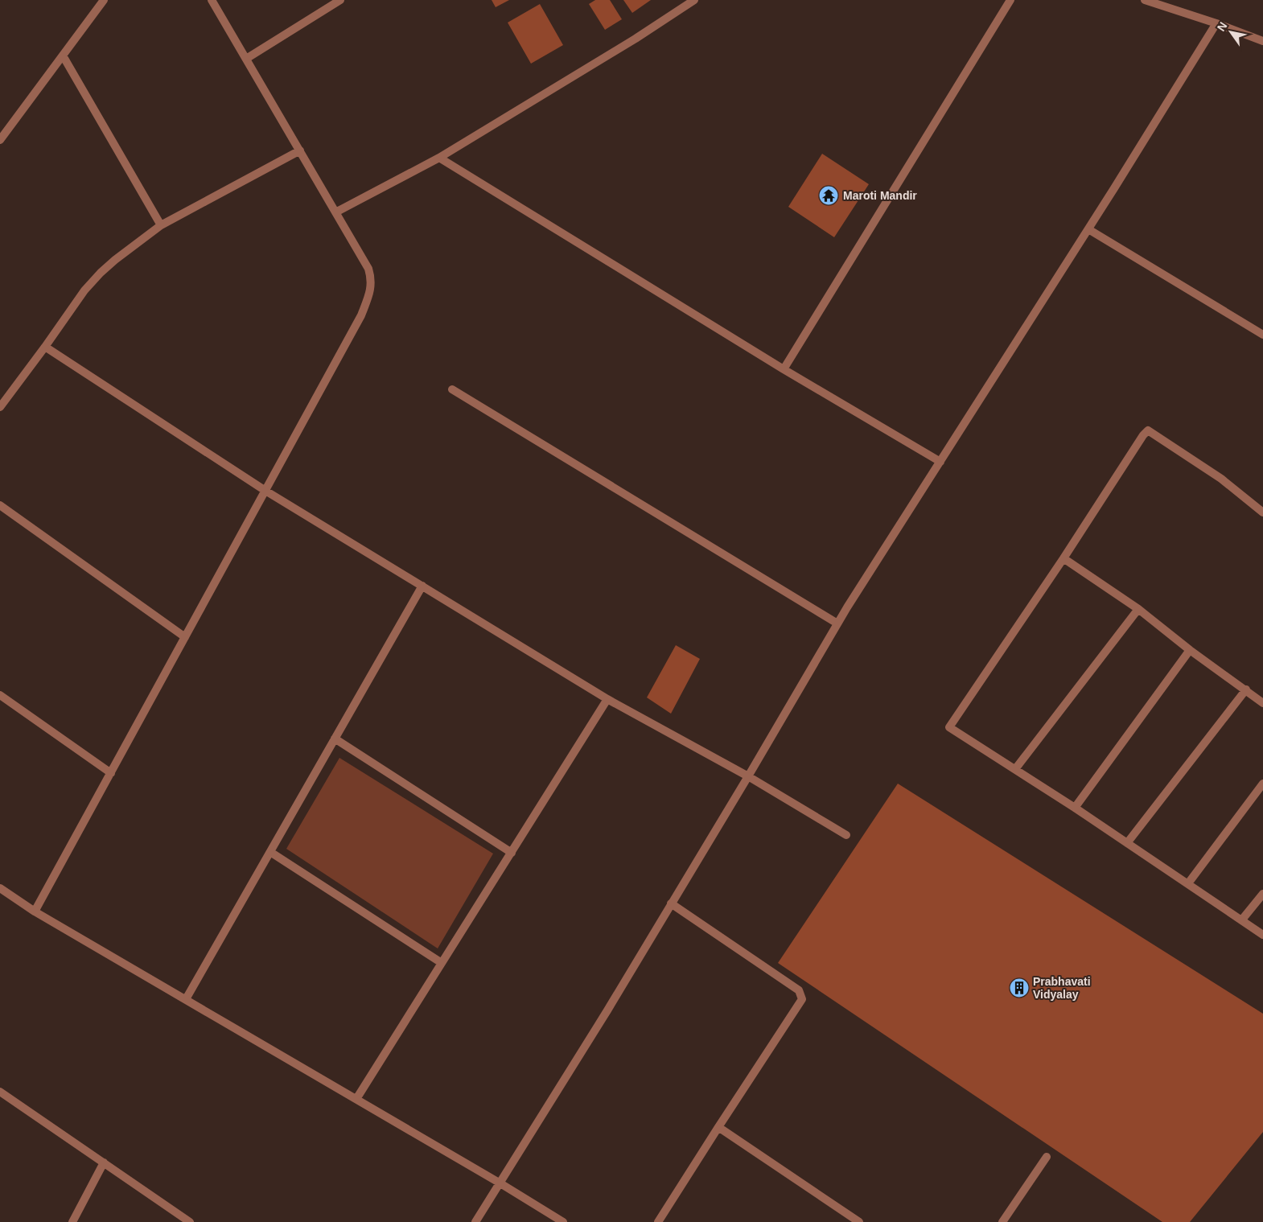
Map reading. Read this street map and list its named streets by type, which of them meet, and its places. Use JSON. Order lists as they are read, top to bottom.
{
  "places": {
    "temple": ["Maroti Mandir"],
    "building": ["Prabhavati Vidyalay"]
  },
  "north": "top left"
}
